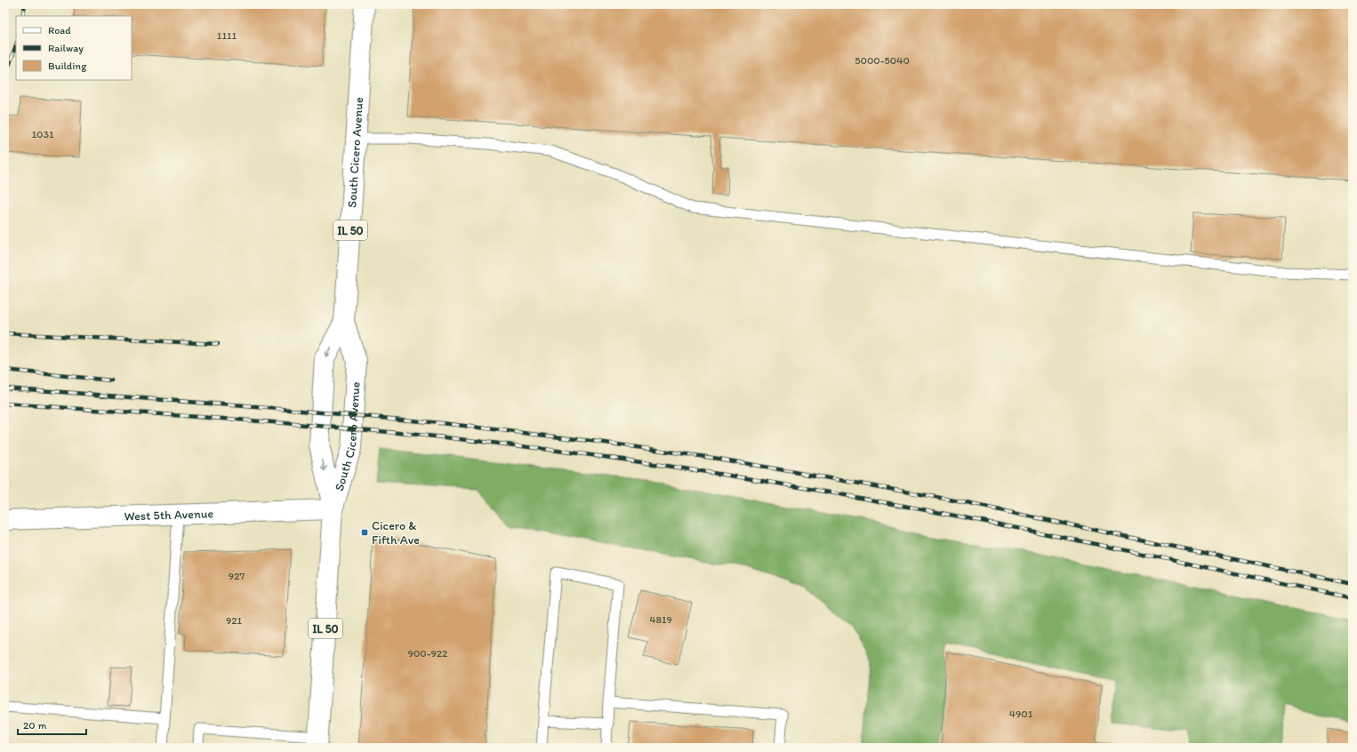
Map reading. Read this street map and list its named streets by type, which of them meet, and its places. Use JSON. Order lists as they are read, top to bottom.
{
  "streets": {
    "main road": ["South Cicero Avenue", "IL 50", "West 5th Avenue"]
  },
  "crossings": [
    ["South Cicero Avenue", "West 5th Avenue"]
  ],
  "places": {
    "transit": ["Cicero & Fifth Ave"]
  },
  "house_numbers": [
    "1111",
    "5000-5040",
    "1031",
    "927",
    "4819",
    "921",
    "900-922",
    "4901"
  ],
  "legend": ["Road", "Railway", "Building"],
  "scale_bar": "20 m"
}
